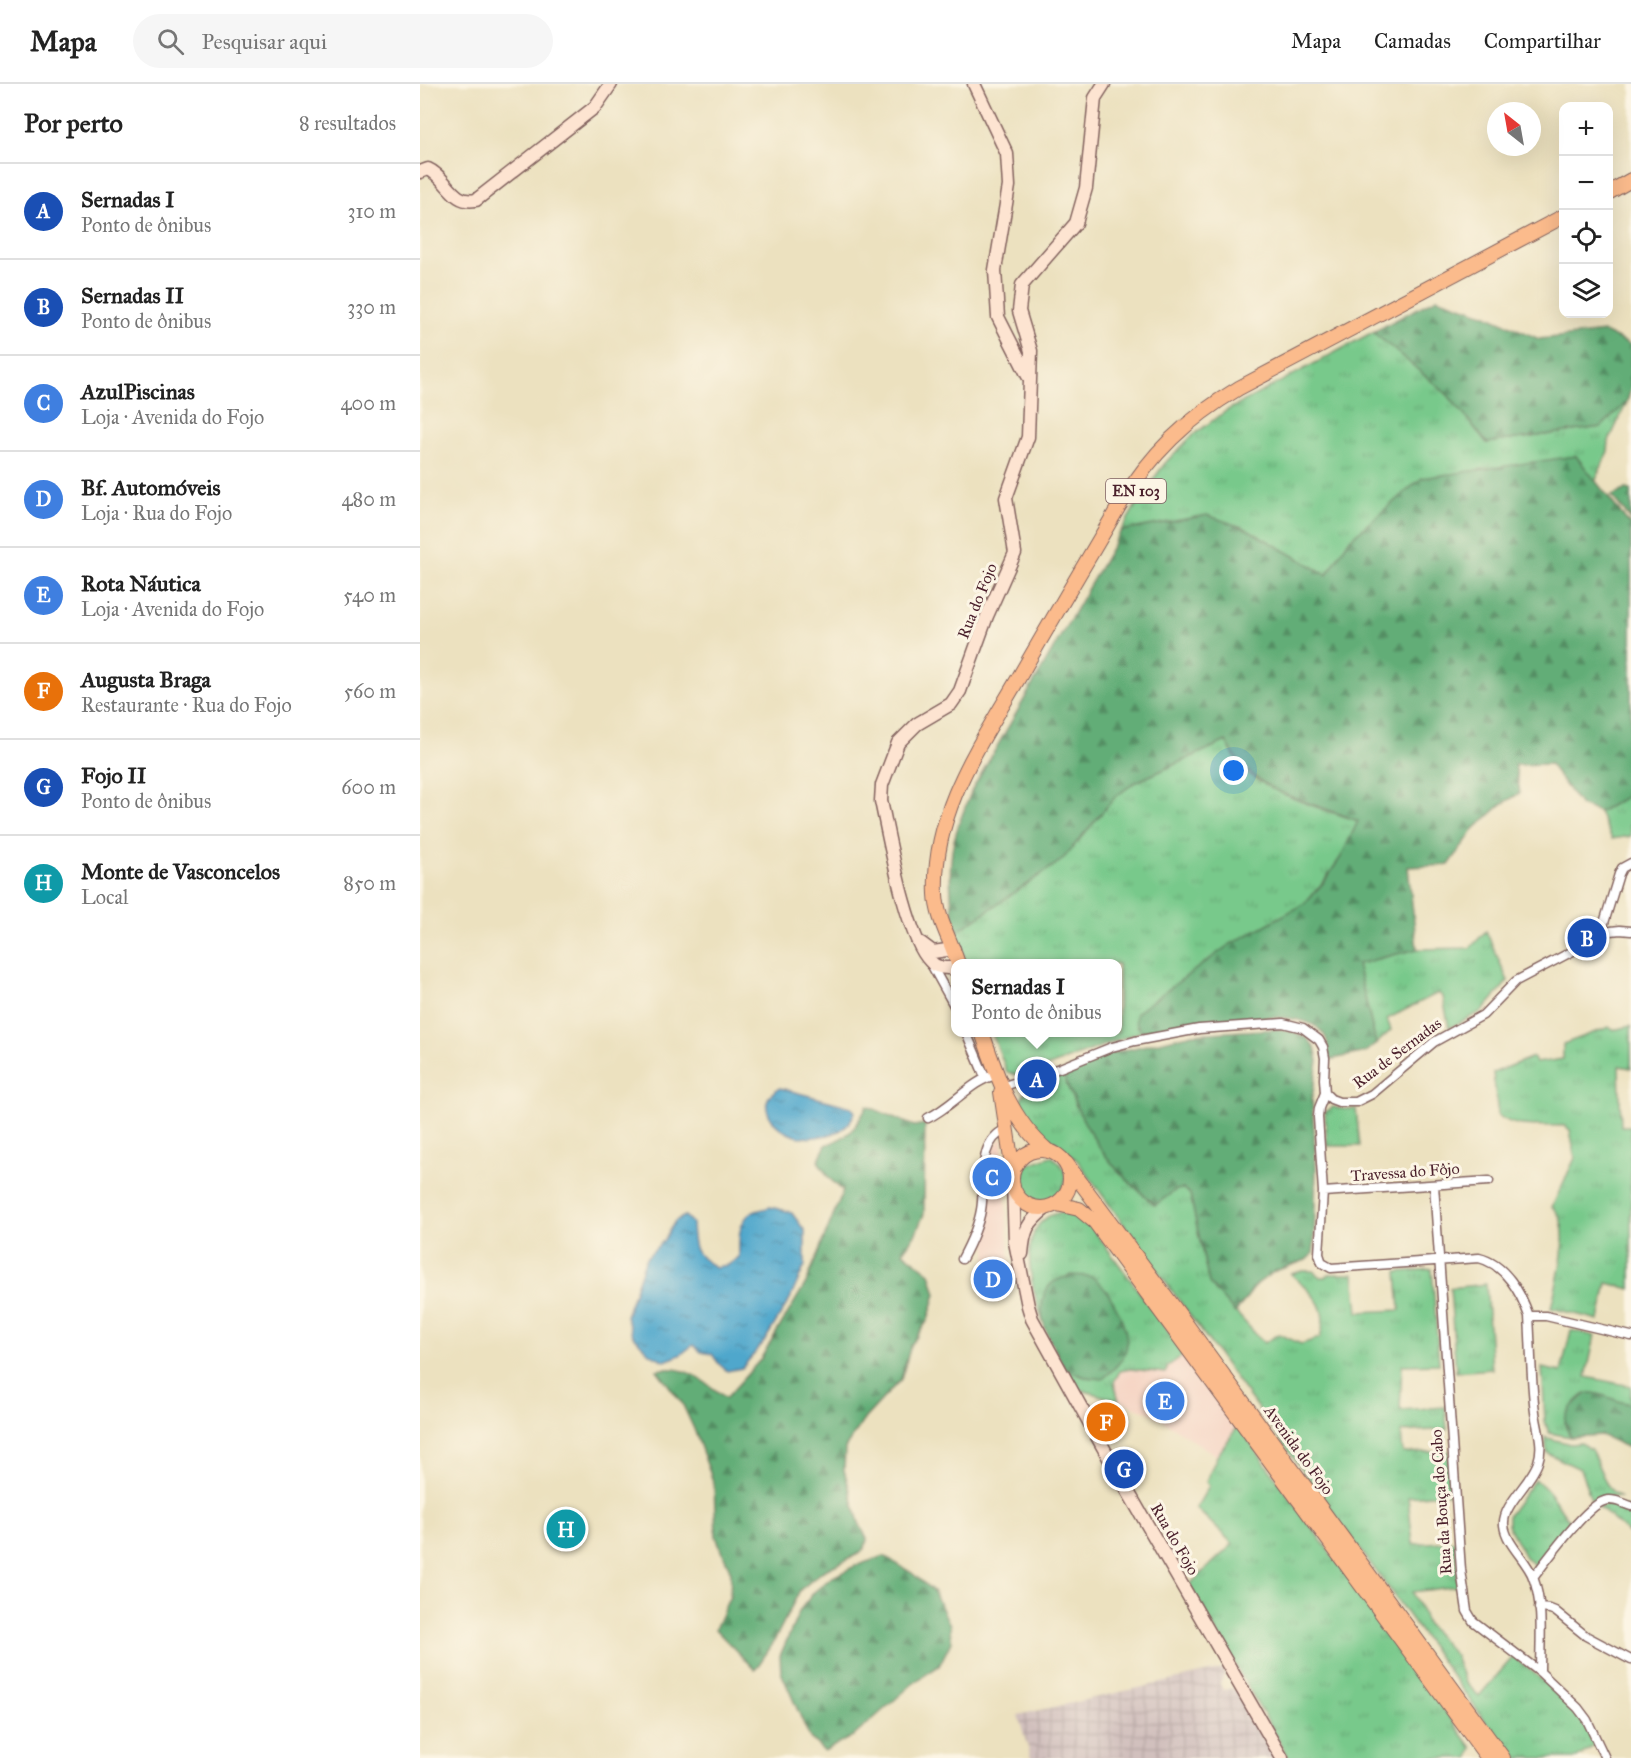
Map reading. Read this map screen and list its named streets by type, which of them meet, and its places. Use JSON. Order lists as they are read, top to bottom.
{
  "streets": {
    "main road": ["EN 103", "Rua do Fojo", "Avenida do Fojo"],
    "street": ["Rua de Sernadas", "Travessa do Fôjo", "Rua da Bouça do Cabo"]
  },
  "crossings": [
    ["Rua do Fojo", "Avenida do Fojo"],
    ["Travessa do Fôjo", "Rua da Bouça do Cabo"]
  ],
  "north": "top left",
  "page": {
    "header": "Mapa",
    "search": "Pesquisar aqui",
    "nav": ["Mapa", "Camadas", "Compartilhar"],
    "heading": ["Por perto", "8 resultados"],
    "map_buttons": ["+", "−"],
    "list": [
      {
        "mark": "A",
        "name": "Sernadas I",
        "note": "Ponto de ônibus",
        "value": "310 m"
      },
      {
        "mark": "B",
        "name": "Sernadas II",
        "note": "Ponto de ônibus",
        "value": "330 m"
      },
      {
        "mark": "C",
        "name": "AzulPiscinas",
        "note": "Loja · Avenida do Fojo",
        "value": "400 m"
      },
      {
        "mark": "D",
        "name": "Bf. Automóveis",
        "note": "Loja · Rua do Fojo",
        "value": "480 m"
      },
      {
        "mark": "E",
        "name": "Rota Náutica",
        "note": "Loja · Avenida do Fojo",
        "value": "540 m"
      },
      {
        "mark": "F",
        "name": "Augusta Braga",
        "note": "Restaurante · Rua do Fojo",
        "value": "560 m"
      },
      {
        "mark": "G",
        "name": "Fojo II",
        "note": "Ponto de ônibus",
        "value": "600 m"
      },
      {
        "mark": "H",
        "name": "Monte de Vasconcelos",
        "note": "Local",
        "value": "850 m"
      }
    ],
    "pins": [
      "B",
      "A",
      "C",
      "D",
      "E",
      "F",
      "G",
      "H"
    ],
    "popup": ["Sernadas I", "Ponto de ônibus"]
  }
}
